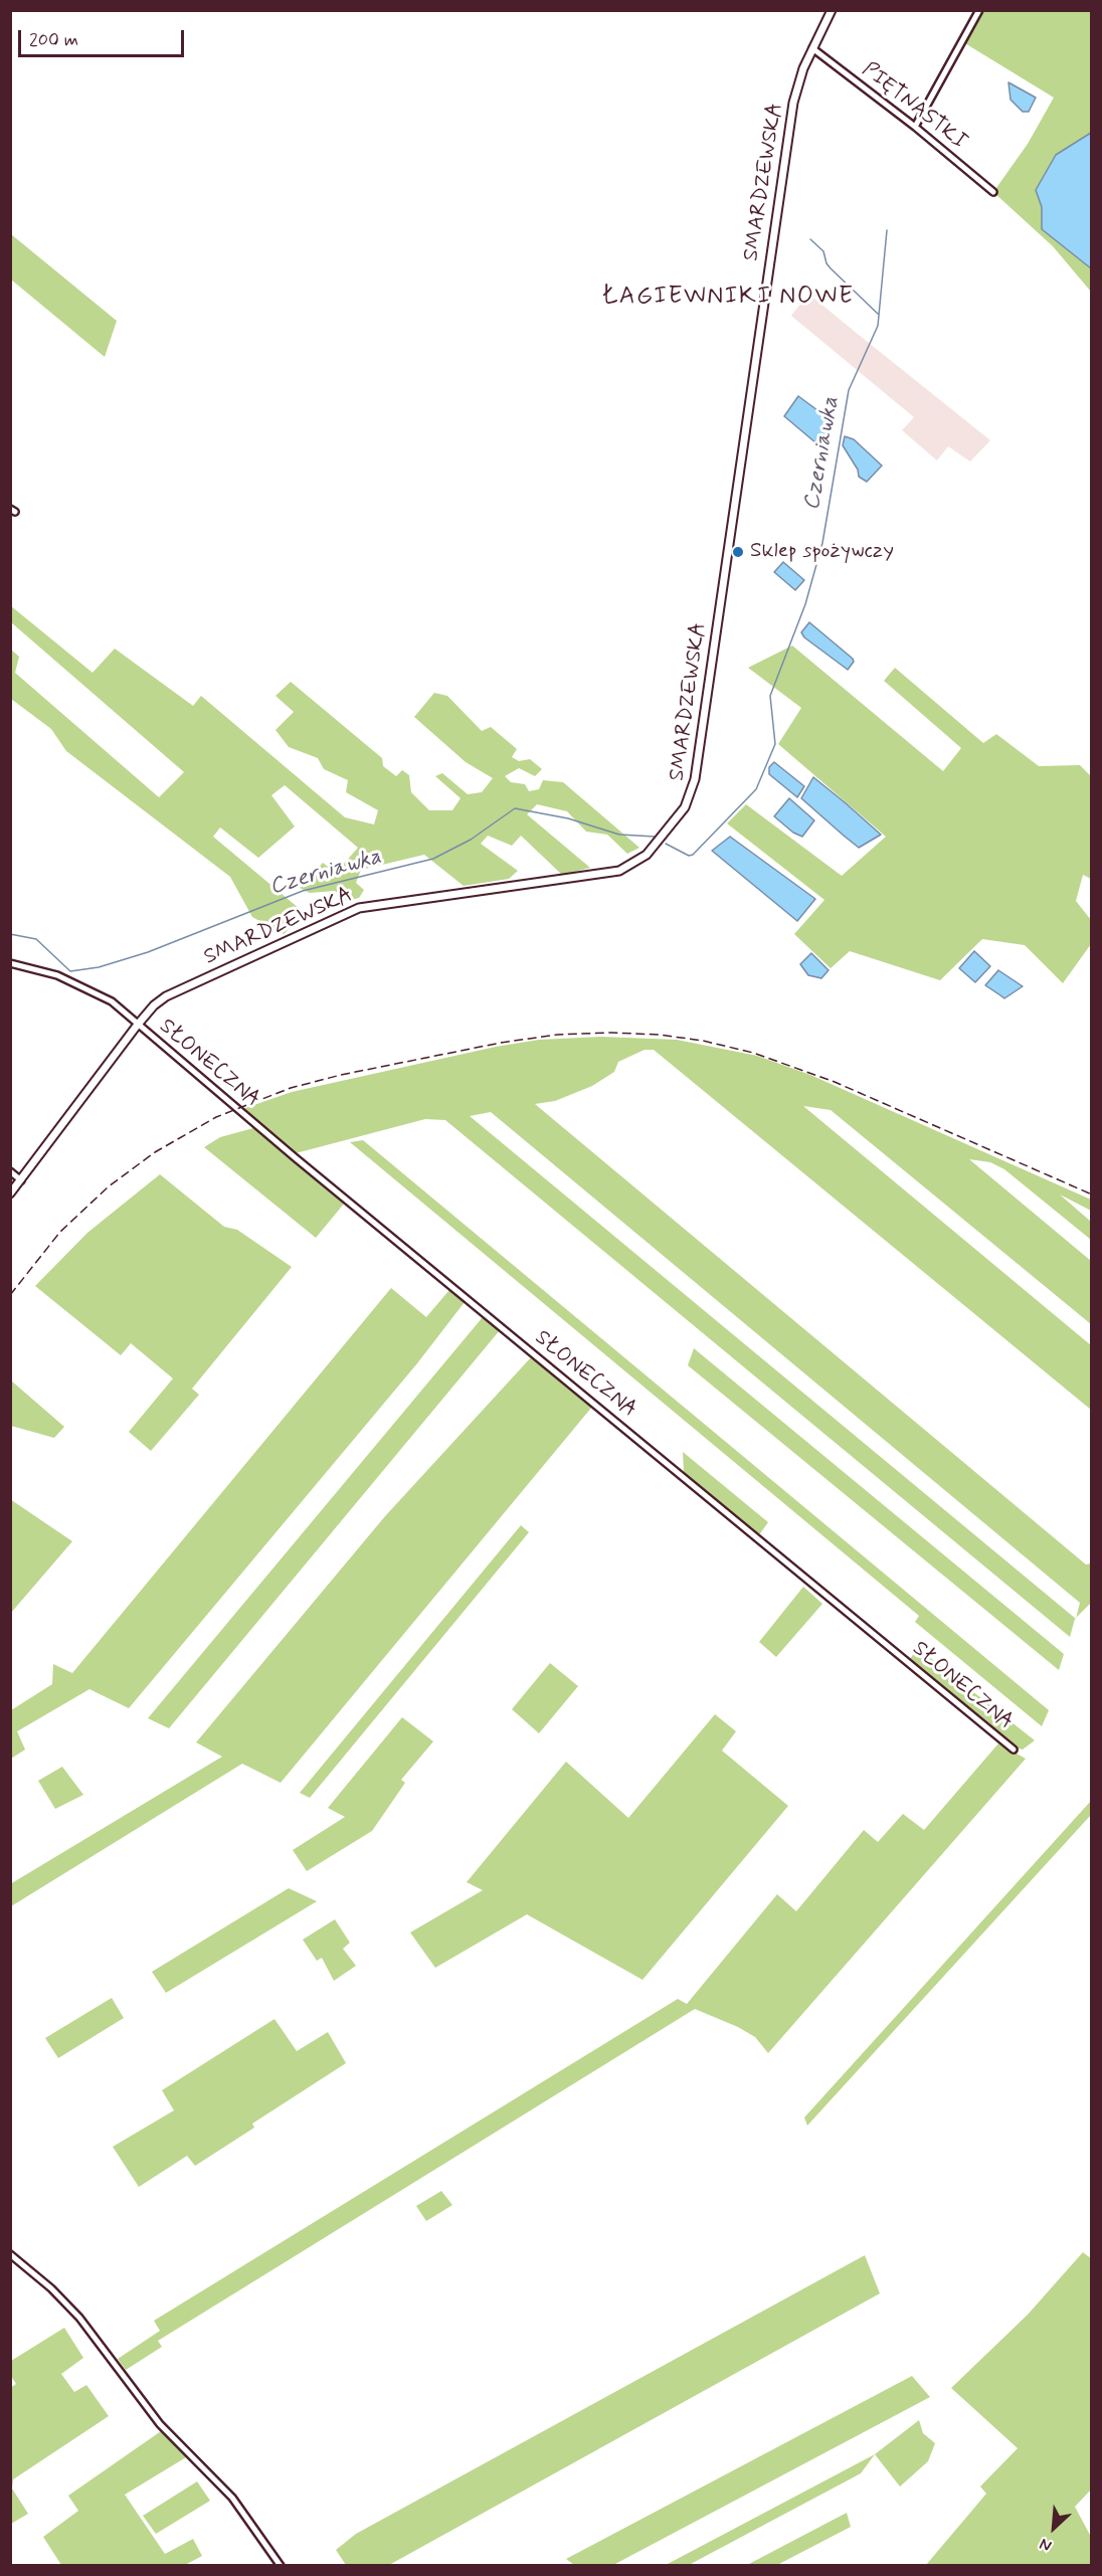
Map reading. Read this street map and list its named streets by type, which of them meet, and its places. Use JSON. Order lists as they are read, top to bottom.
{
  "streets": {
    "street": ["PIĘTNASTKI", "SMARDZEWSKA", "SŁONECZNA"]
  },
  "crossings": [
    ["PIĘTNASTKI", "SMARDZEWSKA"],
    ["SMARDZEWSKA", "SŁONECZNA"]
  ],
  "districts": ["ŁAGIEWNIKI NOWE"],
  "water": ["Czerniawka"],
  "places": ["Sklep spożywczy"],
  "scale_bar": "200 m",
  "north": "bottom left"
}
